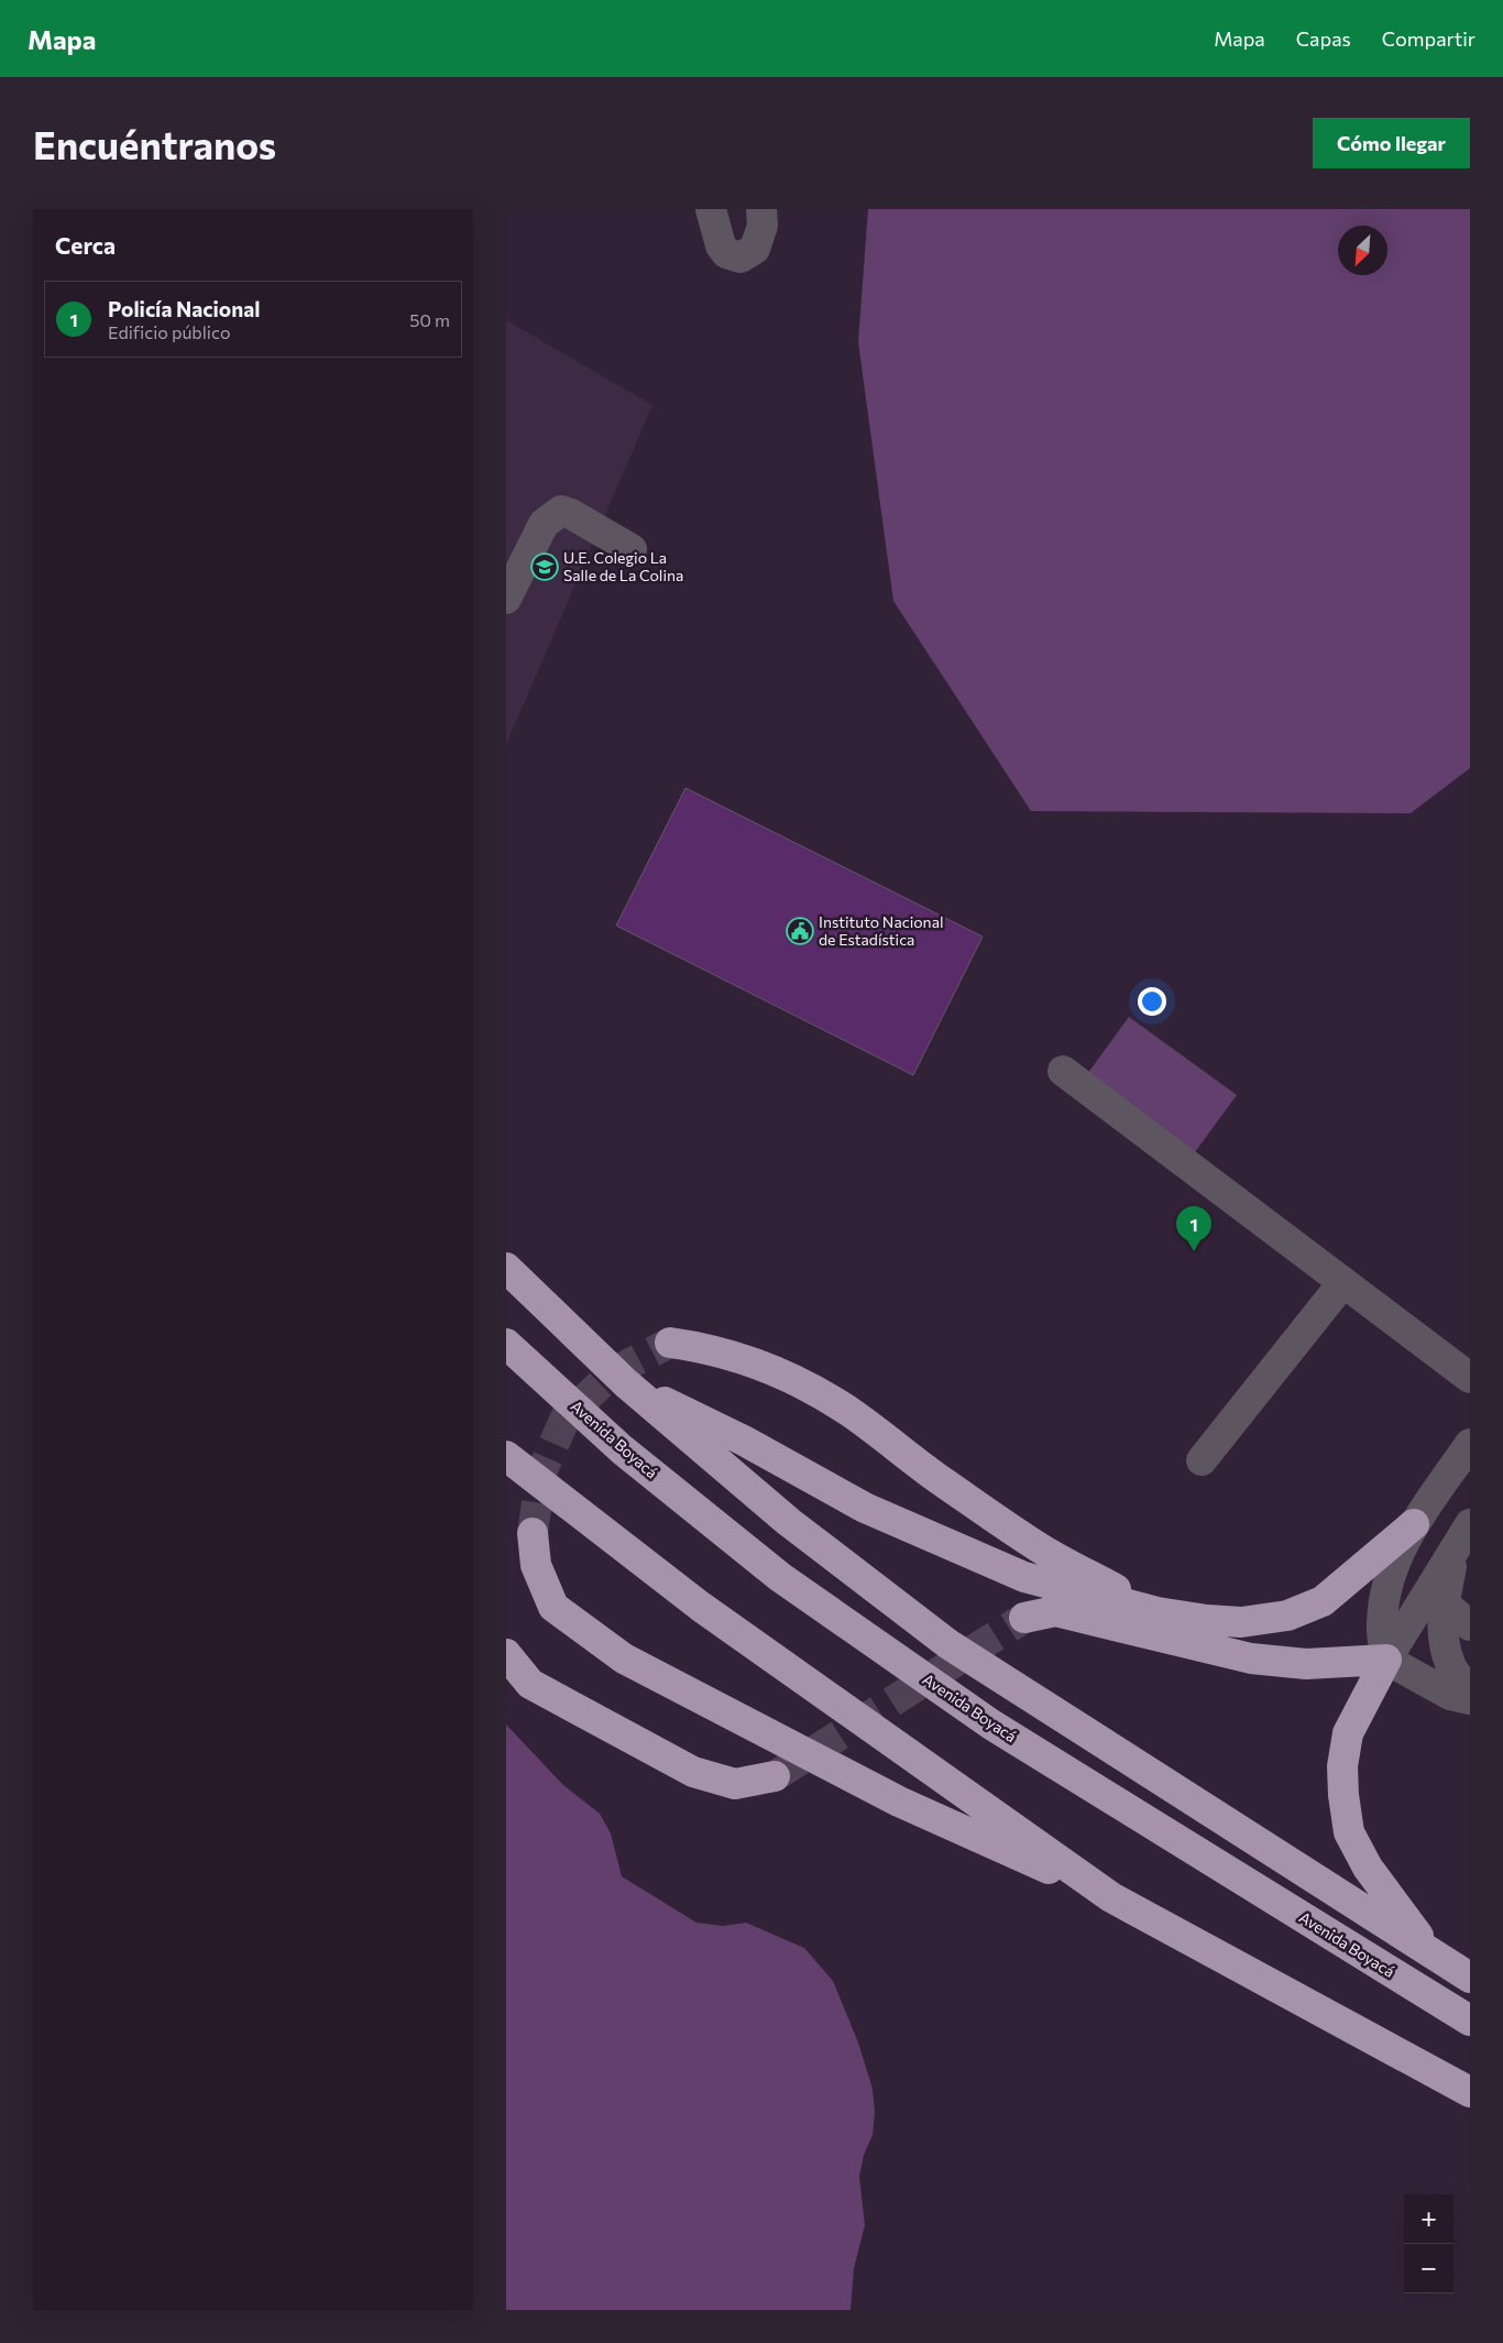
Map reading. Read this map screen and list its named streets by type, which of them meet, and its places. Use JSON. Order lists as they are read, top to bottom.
{
  "streets": {
    "highway": ["Avenida Boyacá"]
  },
  "places": {
    "school or university": ["U.E. Colegio La Salle de La Colina"],
    "public building": ["Instituto Nacional de Estadística"]
  },
  "north": "bottom left",
  "page": {
    "header": "Mapa",
    "nav": ["Mapa", "Capas", "Compartir"],
    "buttons": "Cómo llegar",
    "title": "Encuéntranos",
    "heading": "Cerca",
    "list": [
      {
        "mark": "1",
        "name": "Policía Nacional",
        "note": "Edificio público",
        "value": "50 m"
      }
    ],
    "pins": "1",
    "map_buttons": ["+", "−"]
  }
}
